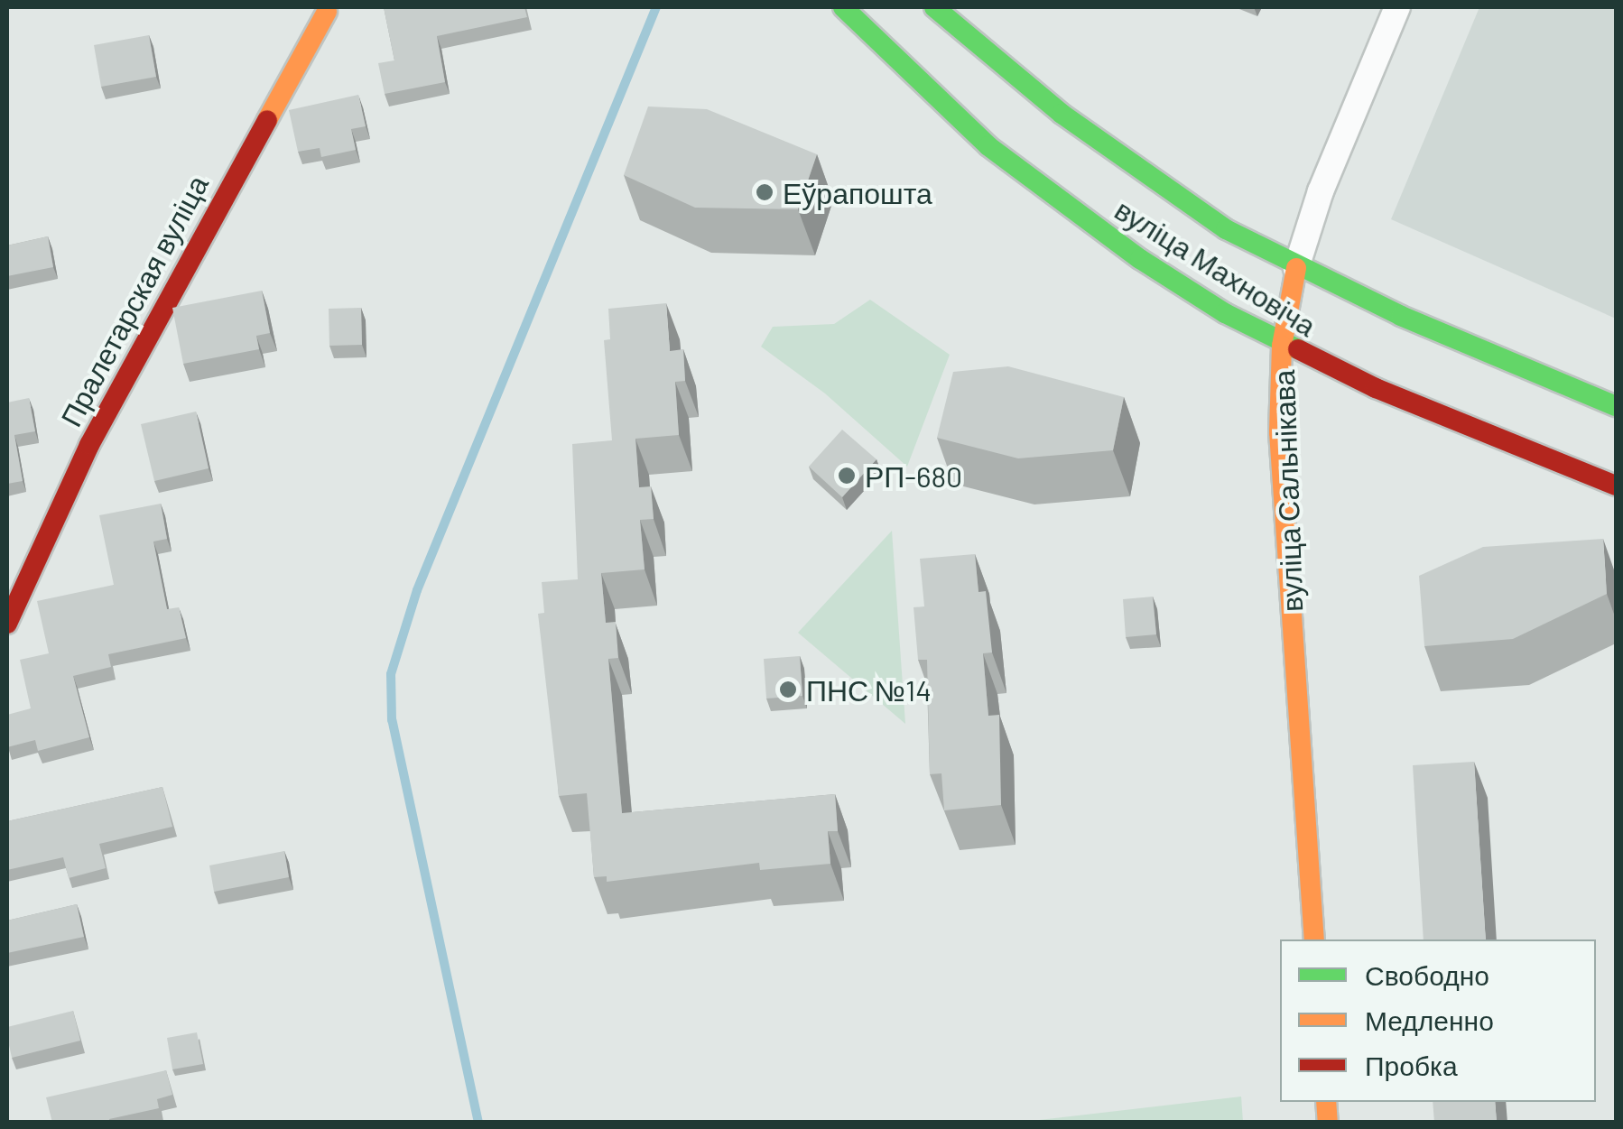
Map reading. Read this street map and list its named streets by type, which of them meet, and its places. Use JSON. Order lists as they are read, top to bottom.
{
  "streets": {
    "main road": ["вуліца Махновіча", "Пралетарская вуліца", "вуліца Сальнікава"]
  },
  "crossings": [
    ["вуліца Махновіча", "вуліца Сальнікава"]
  ],
  "places": ["Еўрапошта", "РП-680", "ПНС №14"],
  "legend": ["Свободно", "Медленно", "Пробка"]
}
